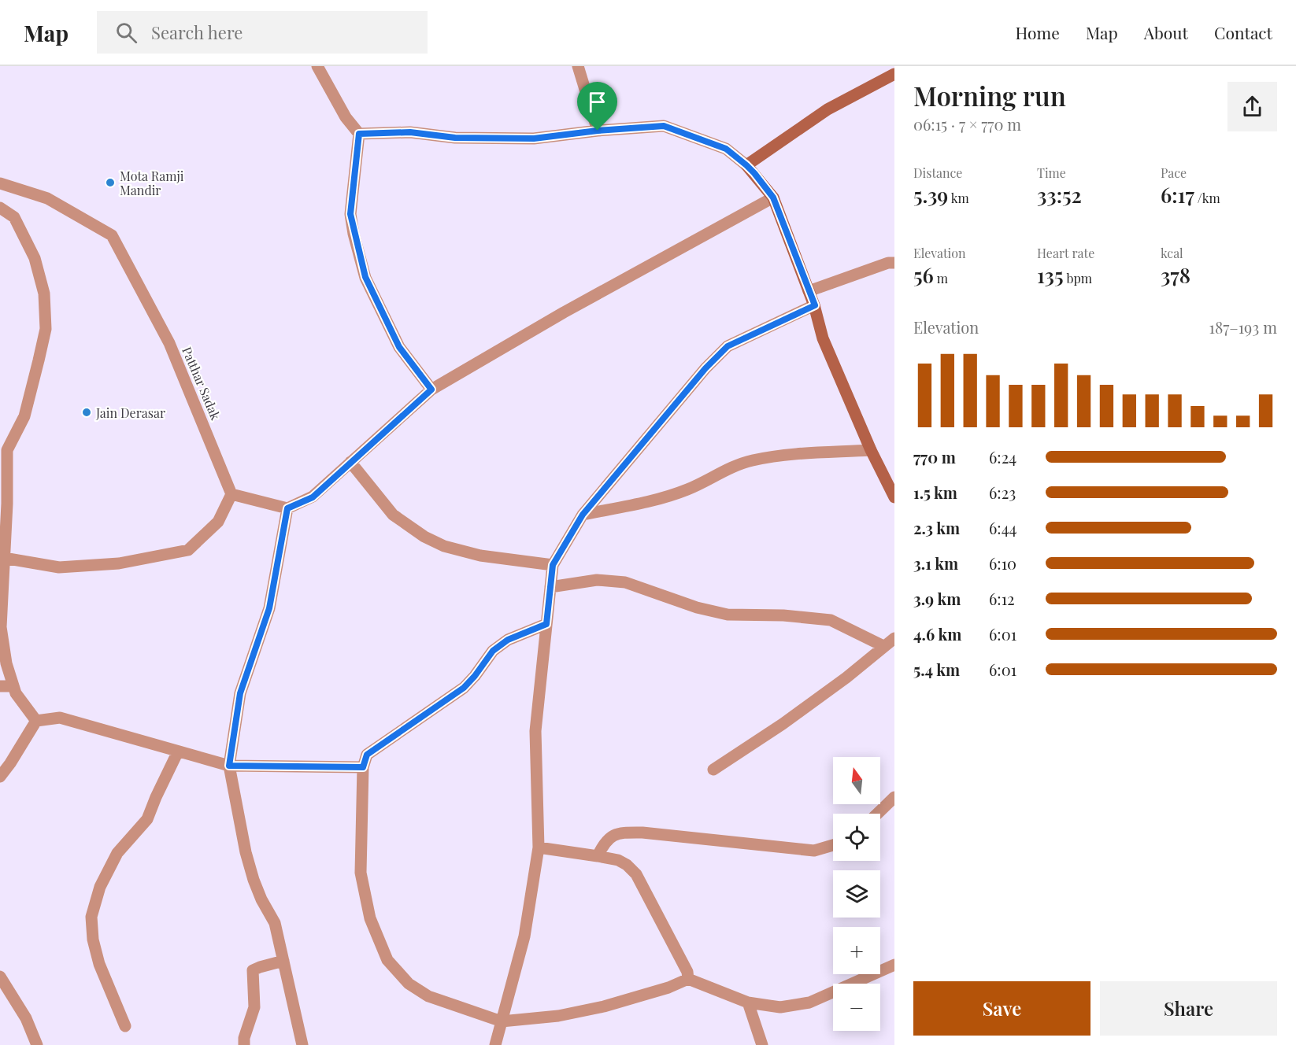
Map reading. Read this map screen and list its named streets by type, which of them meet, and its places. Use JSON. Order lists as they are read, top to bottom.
{
  "streets": {
    "street": ["Patthar Sadak"]
  },
  "places": ["Mota Ramji Mandir", "Jain Derasar"],
  "north": "top",
  "page": {
    "header": "Map",
    "search": "Search here",
    "nav": [
      "Home",
      "Map",
      "About",
      "Contact"
    ],
    "heading": ["Morning run", "06:15 · 7 × 770 m"],
    "stats": [
      ["Distance", "5.39 km"],
      ["Time", "33:52"],
      ["Pace", "6:17 /km"],
      ["Elevation", "56 m"],
      ["Heart rate", "135 bpm"],
      ["kcal", "378"]
    ],
    "chart": ["Elevation", "187–193 m"],
    "list": [
      {
        "name": "770 m",
        "note": "6:24"
      },
      {
        "name": "1.5 km",
        "note": "6:23"
      },
      {
        "name": "2.3 km",
        "note": "6:44"
      },
      {
        "name": "3.1 km",
        "note": "6:10"
      },
      {
        "name": "3.9 km",
        "note": "6:12"
      },
      {
        "name": "4.6 km",
        "note": "6:01"
      },
      {
        "name": "5.4 km",
        "note": "6:01"
      }
    ],
    "map_buttons": ["+", "−"],
    "buttons": ["Save", "Share"]
  }
}
